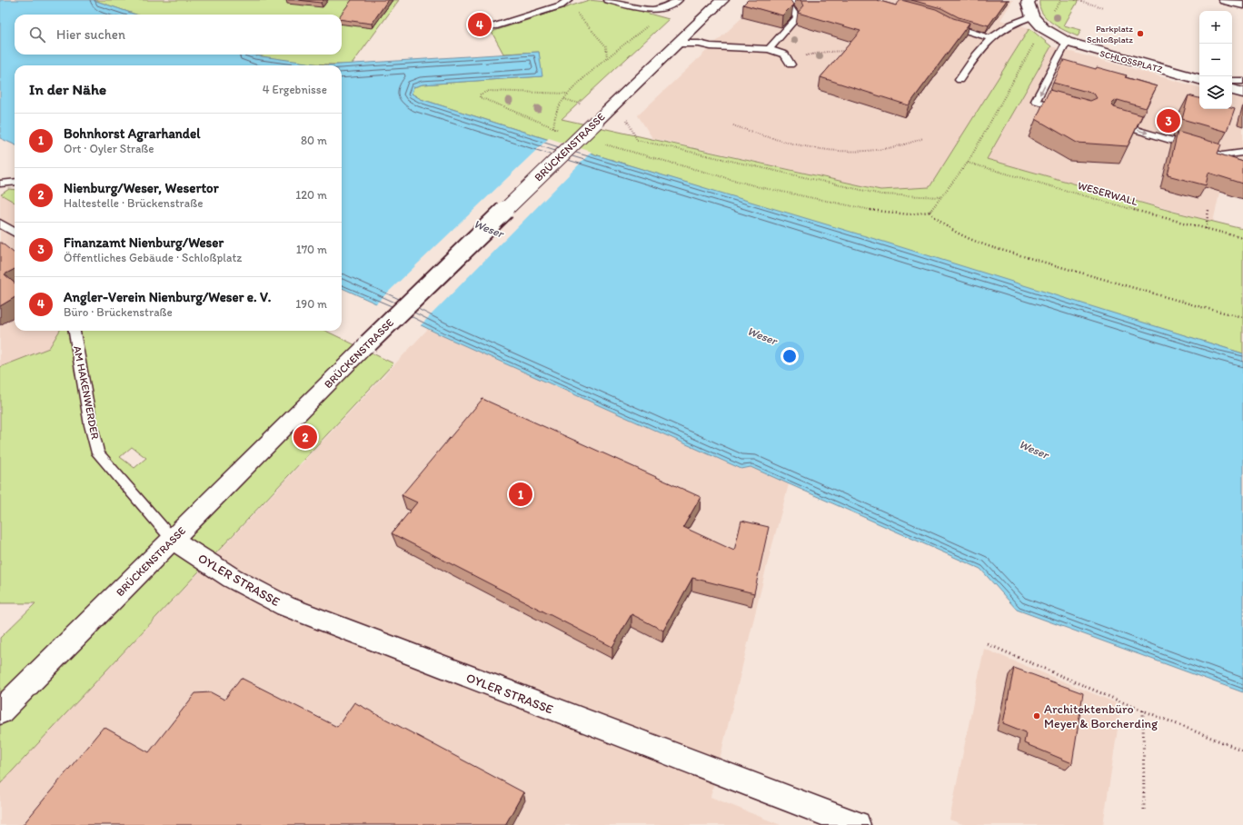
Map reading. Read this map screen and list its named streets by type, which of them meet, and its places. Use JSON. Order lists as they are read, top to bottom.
{
  "streets": {
    "street": ["SCHLOSSPLATZ", "BRÜCKENSTRASSE", "OYLER STRASSE"],
    "lane": ["AM HAKENWERDER"],
    "path": ["WESERWALL"]
  },
  "crossings": [
    ["BRÜCKENSTRASSE", "AM HAKENWERDER"],
    ["BRÜCKENSTRASSE", "OYLER STRASSE"],
    ["AM HAKENWERDER", "OYLER STRASSE"]
  ],
  "water": ["Weser"],
  "places": ["Parkplatz Schloßplatz", "Architektenbüro Meyer & Borcherding"],
  "page": {
    "map_buttons": ["+", "−"],
    "pins": [
      "4",
      "3",
      "2",
      "1"
    ],
    "search": "Hier suchen",
    "heading": ["In der Nähe", "4 Ergebnisse"],
    "list": [
      {
        "mark": "1",
        "name": "Bohnhorst Agrarhandel",
        "note": "Ort · Oyler Straße",
        "value": "80 m"
      },
      {
        "mark": "2",
        "name": "Nienburg/Weser, Wesertor",
        "note": "Haltestelle · Brückenstraße",
        "value": "120 m"
      },
      {
        "mark": "3",
        "name": "Finanzamt Nienburg/Weser",
        "note": "Öffentliches Gebäude · Schloßplatz",
        "value": "170 m"
      },
      {
        "mark": "4",
        "name": "Angler-Verein Nienburg/Weser e. V.",
        "note": "Büro · Brückenstraße",
        "value": "190 m"
      }
    ]
  }
}
